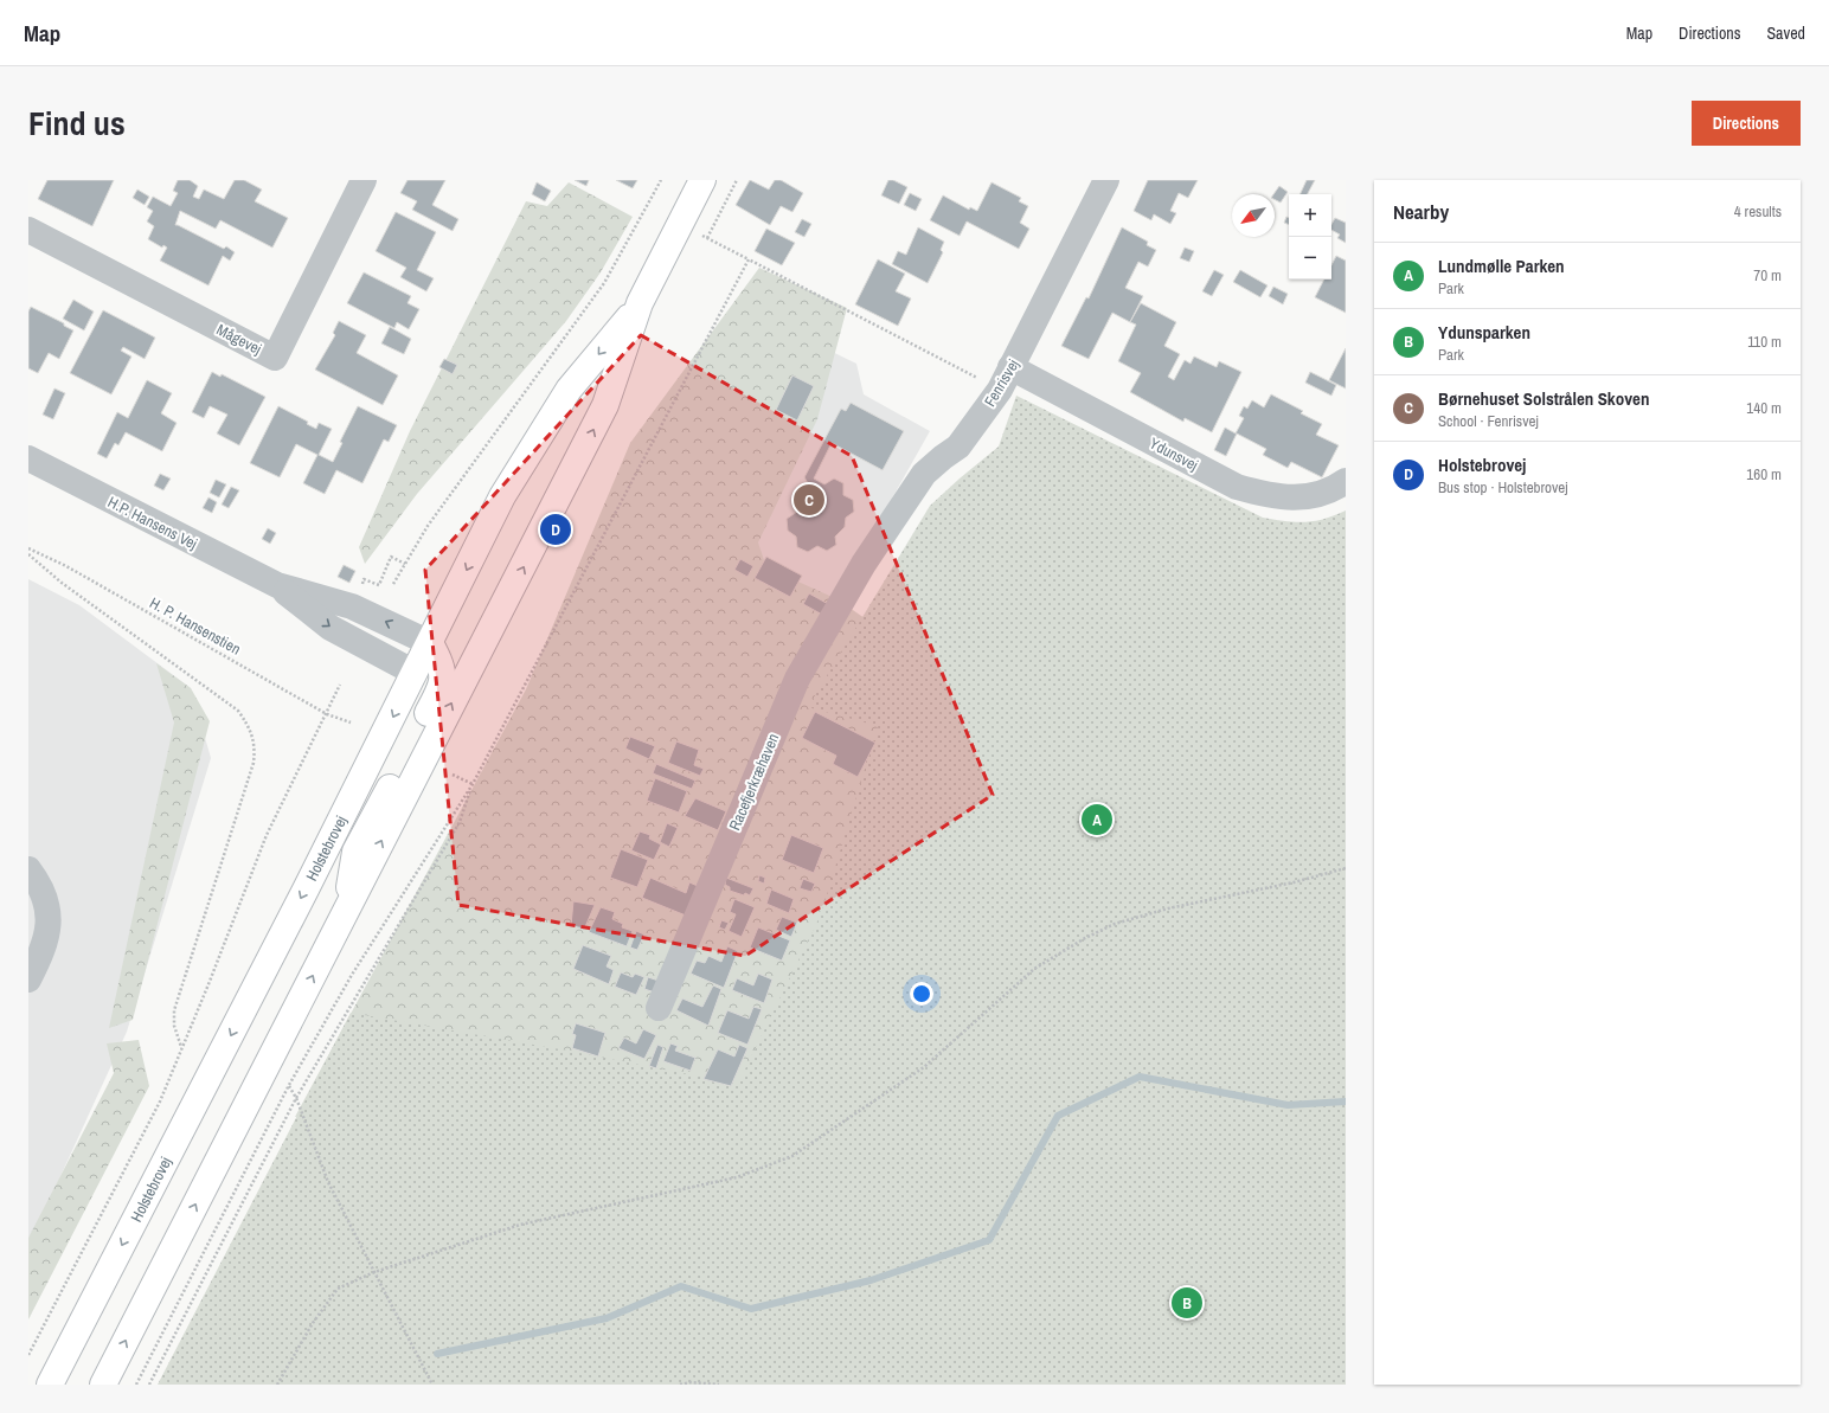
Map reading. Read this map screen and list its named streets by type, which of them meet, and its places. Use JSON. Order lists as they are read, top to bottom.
{
  "streets": {
    "main road": ["Holstebrovej"],
    "street": [
      "Mågevej",
      "Fenrisvej",
      "Ydunsvej",
      "H.P. Hansens Vej",
      "Racefjerkræhaven"
    ],
    "path": ["H. P. Hansenstien"]
  },
  "crossings": [
    ["Fenrisvej", "Ydunsvej"],
    ["Fenrisvej", "Racefjerkræhaven"],
    ["H.P. Hansens Vej", "Holstebrovej"]
  ],
  "north": "bottom left",
  "page": {
    "header": "Map",
    "nav": ["Map", "Directions", "Saved"],
    "title": "Find us",
    "buttons": "Directions",
    "heading": ["Nearby", "4 results"],
    "map_buttons": ["+", "−"],
    "list": [
      {
        "mark": "A",
        "name": "Lundmølle Parken",
        "note": "Park",
        "value": "70 m"
      },
      {
        "mark": "B",
        "name": "Ydunsparken",
        "note": "Park",
        "value": "110 m"
      },
      {
        "mark": "C",
        "name": "Børnehuset Solstrålen Skoven",
        "note": "School · Fenrisvej",
        "value": "140 m"
      },
      {
        "mark": "D",
        "name": "Holstebrovej",
        "note": "Bus stop · Holstebrovej",
        "value": "160 m"
      }
    ],
    "pins": [
      "C",
      "D",
      "A",
      "B"
    ]
  }
}
